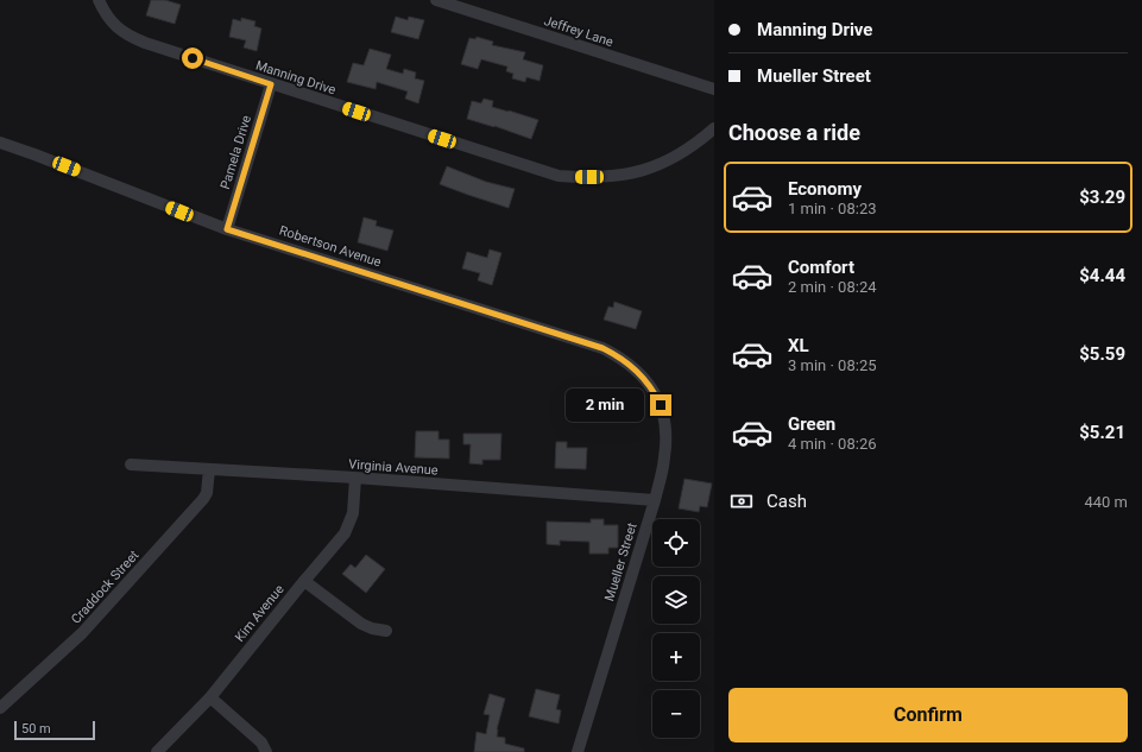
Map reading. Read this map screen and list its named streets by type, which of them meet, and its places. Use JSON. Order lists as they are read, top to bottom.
{
  "streets": {
    "street": [
      "Jeffrey Lane",
      "Manning Drive",
      "Pamela Drive",
      "Robertson Avenue",
      "Virginia Avenue",
      "Mueller Street",
      "Craddock Street",
      "Kim Avenue"
    ]
  },
  "crossings": [
    ["Manning Drive", "Pamela Drive"],
    ["Pamela Drive", "Robertson Avenue"],
    ["Robertson Avenue", "Mueller Street"],
    ["Virginia Avenue", "Mueller Street"],
    ["Virginia Avenue", "Craddock Street"],
    ["Virginia Avenue", "Kim Avenue"]
  ],
  "scale_bar": "50 m",
  "page": {
    "banner": ["Manning Drive", "Mueller Street"],
    "heading": "Choose a ride",
    "list": [
      {
        "name": "Economy",
        "note": "1 min · 08:23",
        "value": "$3.29"
      },
      {
        "name": "Comfort",
        "note": "2 min · 08:24",
        "value": "$4.44"
      },
      {
        "name": "XL",
        "note": "3 min · 08:25",
        "value": "$5.59"
      },
      {
        "name": "Green",
        "note": "4 min · 08:26",
        "value": "$5.21"
      }
    ],
    "bubble": "2 min",
    "pay": ["Cash", "440 m"],
    "map_buttons": ["+", "−"],
    "buttons": "Confirm",
    "scale": "50 m"
  }
}
